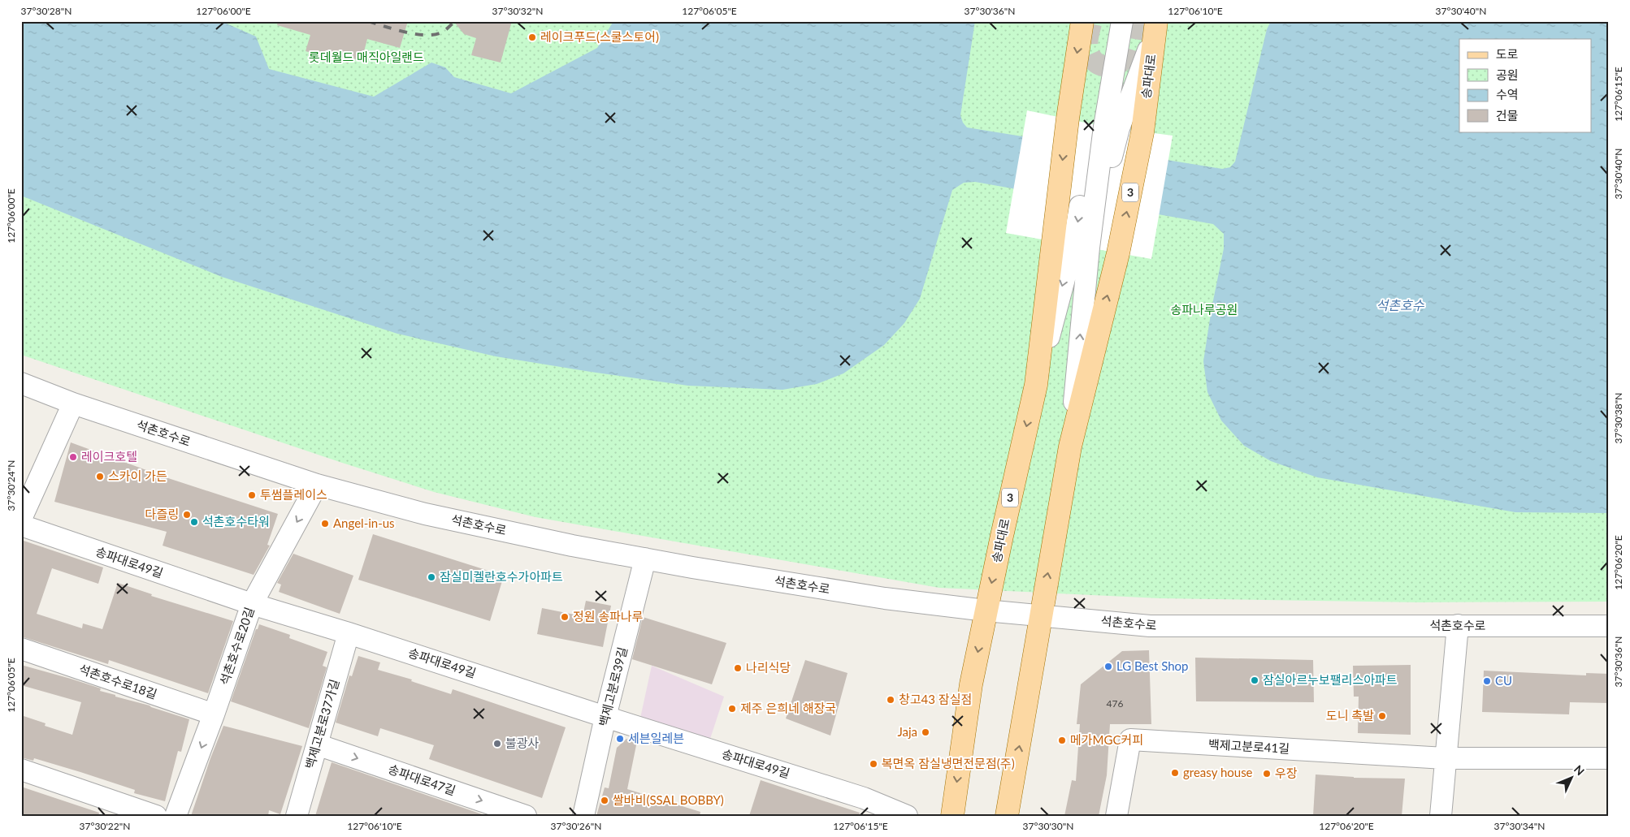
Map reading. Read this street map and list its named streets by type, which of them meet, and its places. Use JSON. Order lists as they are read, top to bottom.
{
  "streets": {
    "main road": ["송파대로", "3"],
    "street": [
      "석촌호수로",
      "송파대로49길",
      "석촌호수로20길",
      "석촌호수로18길",
      "백제고분로39길",
      "백제고분로37가길",
      "백제고분로41길",
      "송파대로47길"
    ]
  },
  "crossings": [
    ["송파대로", "3"],
    ["송파대로", "석촌호수로"],
    ["3", "석촌호수로"],
    ["석촌호수로", "석촌호수로20길"],
    ["석촌호수로", "백제고분로39길"],
    ["송파대로49길", "석촌호수로20길"],
    ["송파대로49길", "백제고분로39길"],
    ["송파대로49길", "백제고분로37가길"],
    ["석촌호수로20길", "석촌호수로18길"],
    ["백제고분로37가길", "송파대로47길"]
  ],
  "one_way": ["석촌호수로20길", "송파대로47길"],
  "water": ["석촌호수"],
  "parks": ["롯데월드 매직아일랜드", "송파나루공원"],
  "places": [
    "레이크푸드(스쿨스토어)",
    "레이크호텔",
    "스카이 가든",
    "투썸플레이스",
    "다즐링",
    "석촌호수타워",
    "Angel-in-us",
    "잠실미켈란호수가아파트",
    "정원 송파나루",
    "LG Best Shop",
    "나리식당",
    "잠실아르누보팰리스아파트",
    "CU",
    "창고43 잠실점",
    "제주 은희네 해장국",
    "도니 촉발",
    "Jaja",
    "세븐일레븐",
    "메가MGC커피",
    "불광사",
    "복면옥 잠실냉면전문점(주)",
    "greasy house",
    "우장",
    "쌀바비(SSAL BOBBY)"
  ],
  "house_numbers": ["476"],
  "legend": [
    "도로",
    "공원",
    "수역",
    "건물"
  ],
  "north": "top right",
  "coordinates": [
    "37°30'28\"N",
    "127°06'00\"E",
    "37°30'32\"N",
    "127°06'05\"E",
    "37°30'36\"N",
    "127°06'10\"E",
    "37°30'40\"N",
    "127°06'15\"E",
    "37°30'38\"N",
    "37°30'24\"N",
    "127°06'20\"E",
    "37°30'22\"N",
    "37°30'26\"N",
    "37°30'30\"N",
    "37°30'34\"N"
  ]
}
